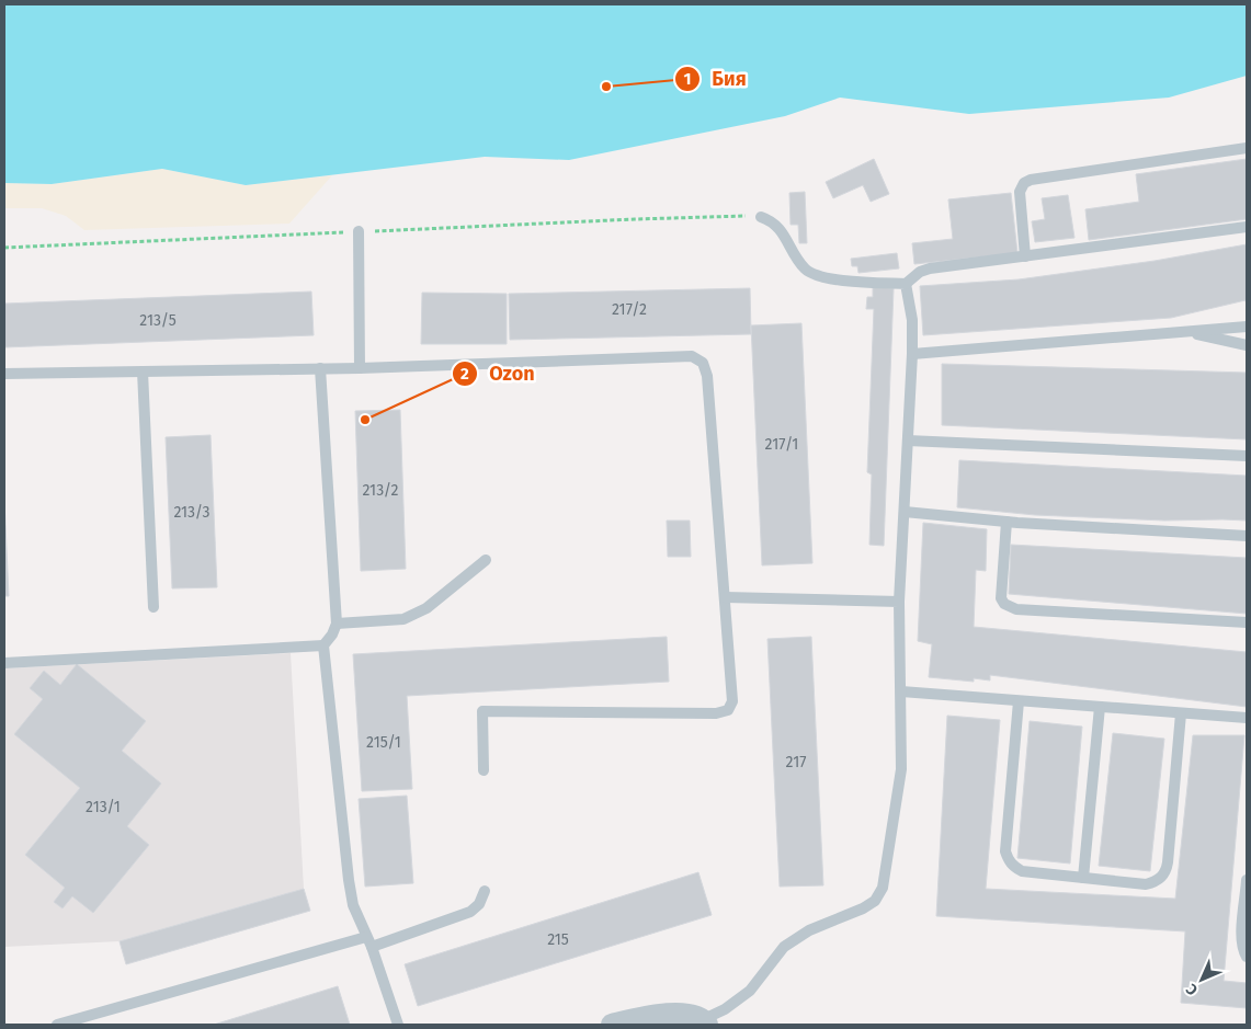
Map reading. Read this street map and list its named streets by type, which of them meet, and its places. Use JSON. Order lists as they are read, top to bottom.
{
  "places": ["Бия", "Ozon"],
  "house_numbers": [
    "217/2",
    "213/5",
    "217/1",
    "213/2",
    "213/3",
    "215/1",
    "217",
    "213/1",
    "215"
  ],
  "north": "bottom left"
}
